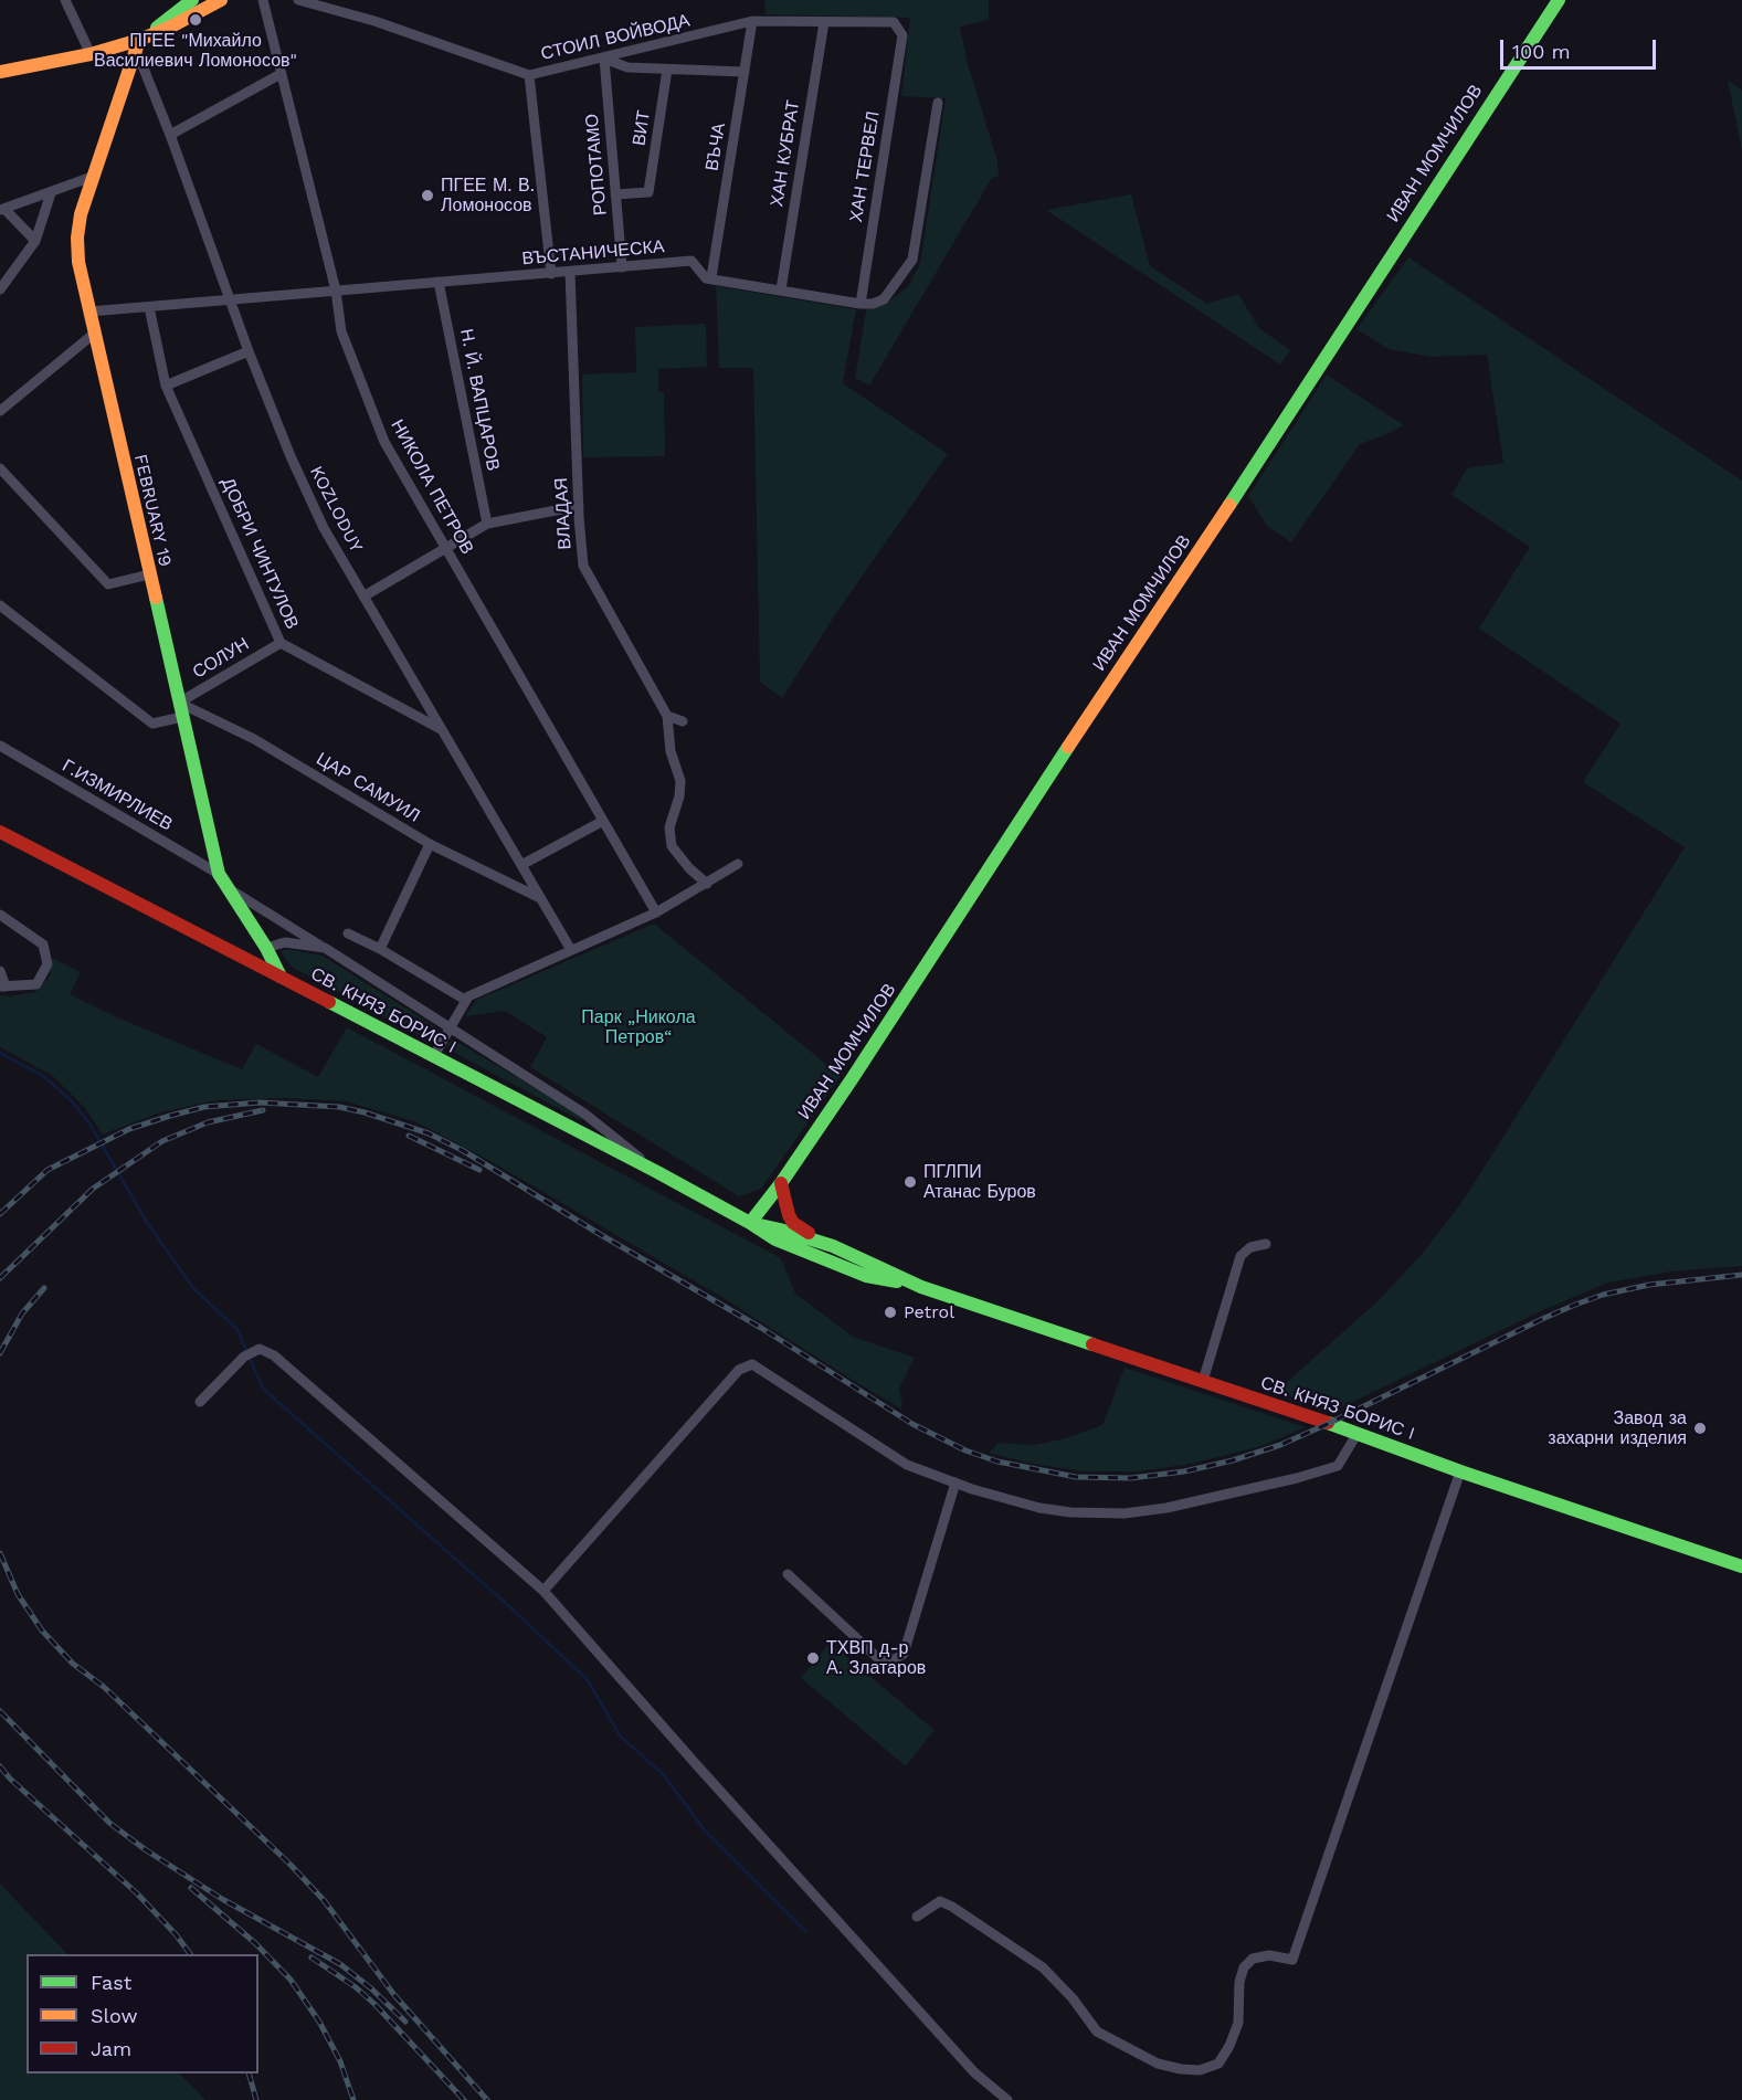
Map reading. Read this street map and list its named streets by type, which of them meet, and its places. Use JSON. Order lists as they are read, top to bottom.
{
  "streets": {
    "street": [
      "СТОИЛ ВОЙВОДА",
      "ВИТ",
      "ВЪЧА",
      "ХАН КУБРАТ",
      "ИВАН МОМЧИЛОВ",
      "РОПОТАМО",
      "ХАН ТЕРВЕЛ",
      "ВЪСТАНИЧЕСКА",
      "Н. Й. ВАПЦАРОВ",
      "НИКОЛА ПЕТРОВ",
      "KOZLODUY",
      "FEBRUARY 19",
      "ВЛАДАЯ",
      "ДОБРИ ЧИНТУЛОВ",
      "СОЛУН",
      "ЦАР САМУИЛ",
      "Г.ИЗМИРЛИЕВ",
      "СВ. КНЯЗ БОРИС I"
    ]
  },
  "crossings": [
    ["СТОИЛ ВОЙВОДА", "ВЪЧА"],
    ["СТОИЛ ВОЙВОДА", "ХАН КУБРАТ"],
    ["СТОИЛ ВОЙВОДА", "РОПОТАМО"],
    ["СТОИЛ ВОЙВОДА", "ХАН ТЕРВЕЛ"],
    ["ВИТ", "РОПОТАМО"],
    ["ВЪЧА", "ВЪСТАНИЧЕСКА"],
    ["ХАН КУБРАТ", "ВЪСТАНИЧЕСКА"],
    ["ИВАН МОМЧИЛОВ", "СВ. КНЯЗ БОРИС I"],
    ["РОПОТАМО", "ВЪСТАНИЧЕСКА"],
    ["ХАН ТЕРВЕЛ", "ВЪСТАНИЧЕСКА"],
    ["ВЪСТАНИЧЕСКА", "Н. Й. ВАПЦАРОВ"],
    ["ВЪСТАНИЧЕСКА", "НИКОЛА ПЕТРОВ"],
    ["ВЪСТАНИЧЕСКА", "KOZLODUY"],
    ["ВЪСТАНИЧЕСКА", "FEBRUARY 19"],
    ["ВЪСТАНИЧЕСКА", "ВЛАДАЯ"],
    ["ВЪСТАНИЧЕСКА", "ДОБРИ ЧИНТУЛОВ"],
    ["KOZLODUY", "FEBRUARY 19"],
    ["KOZLODUY", "ДОБРИ ЧИНТУЛОВ"],
    ["KOZLODUY", "ЦАР САМУИЛ"],
    ["FEBRUARY 19", "СОЛУН"],
    ["FEBRUARY 19", "ЦАР САМУИЛ"],
    ["FEBRUARY 19", "Г.ИЗМИРЛИЕВ"],
    ["FEBRUARY 19", "СВ. КНЯЗ БОРИС I"],
    ["ДОБРИ ЧИНТУЛОВ", "СОЛУН"],
    ["СОЛУН", "ЦАР САМУИЛ"]
  ],
  "parks": ["Парк „Никола Петров“"],
  "places": [
    "ПГЕЕ \"Михайло Василиевич Ломоносов\"",
    "ПГЕЕ М. В. Ломоносов",
    "ПГЛПИ Атанас Буров",
    "Petrol",
    "Завод за захарни изделия",
    "ТХВП д-р А. Златаров"
  ],
  "legend": ["Fast", "Slow", "Jam"],
  "scale_bar": "100 m"
}
